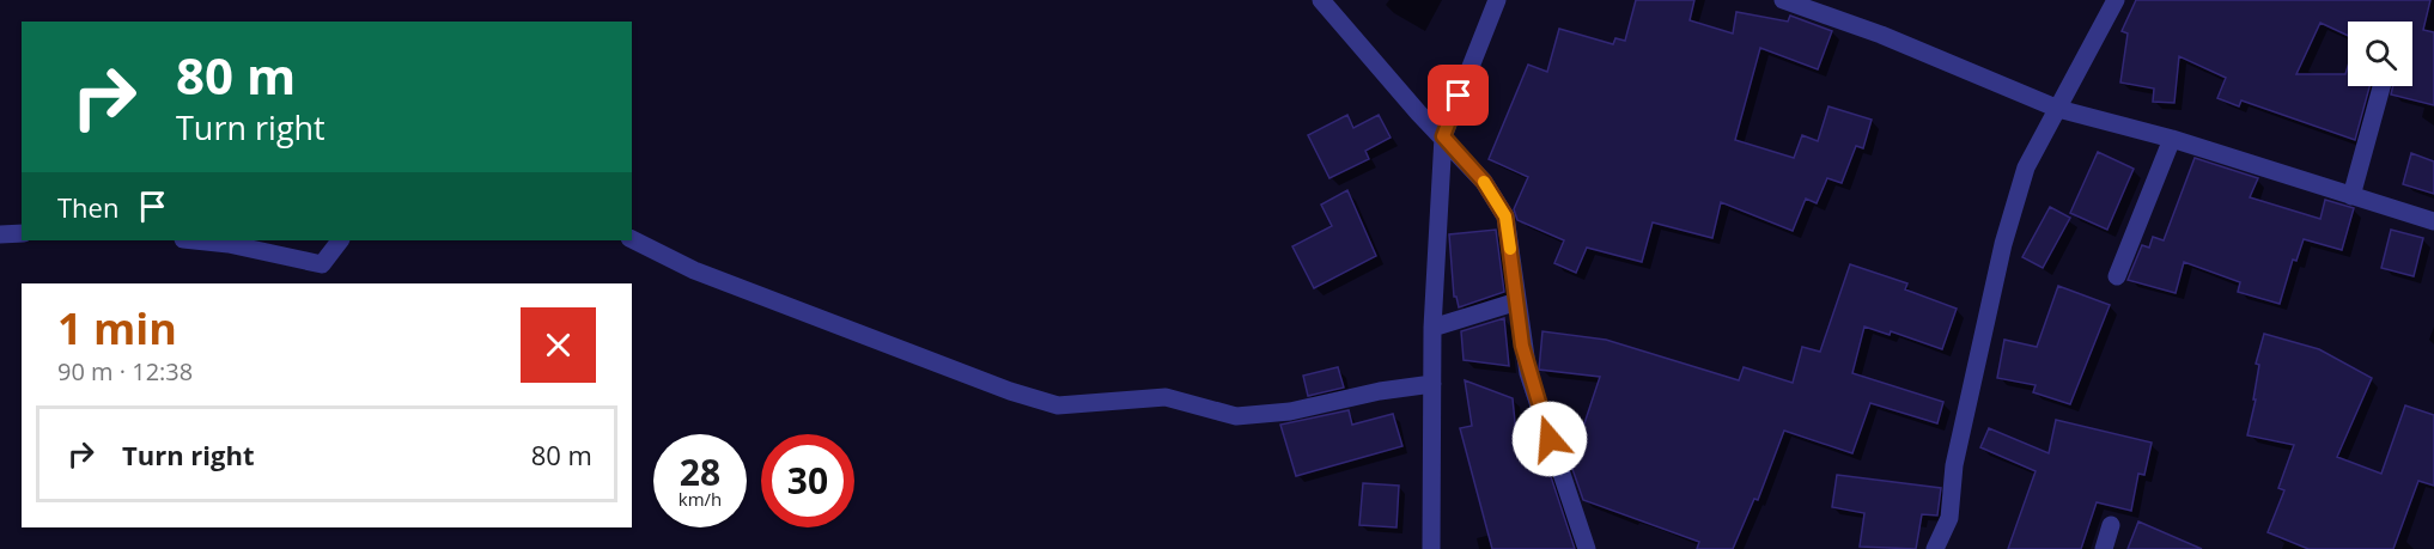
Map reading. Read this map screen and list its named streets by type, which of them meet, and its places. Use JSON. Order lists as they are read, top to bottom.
{
  "page": {
    "turn": ["80 m", "Turn right"],
    "then": "Then",
    "heading": ["1 min", "90 m · 12:38"],
    "list": [
      {
        "name": "Turn right",
        "value": "80 m"
      }
    ],
    "speed": "28 km/h",
    "limit": "30"
  }
}
